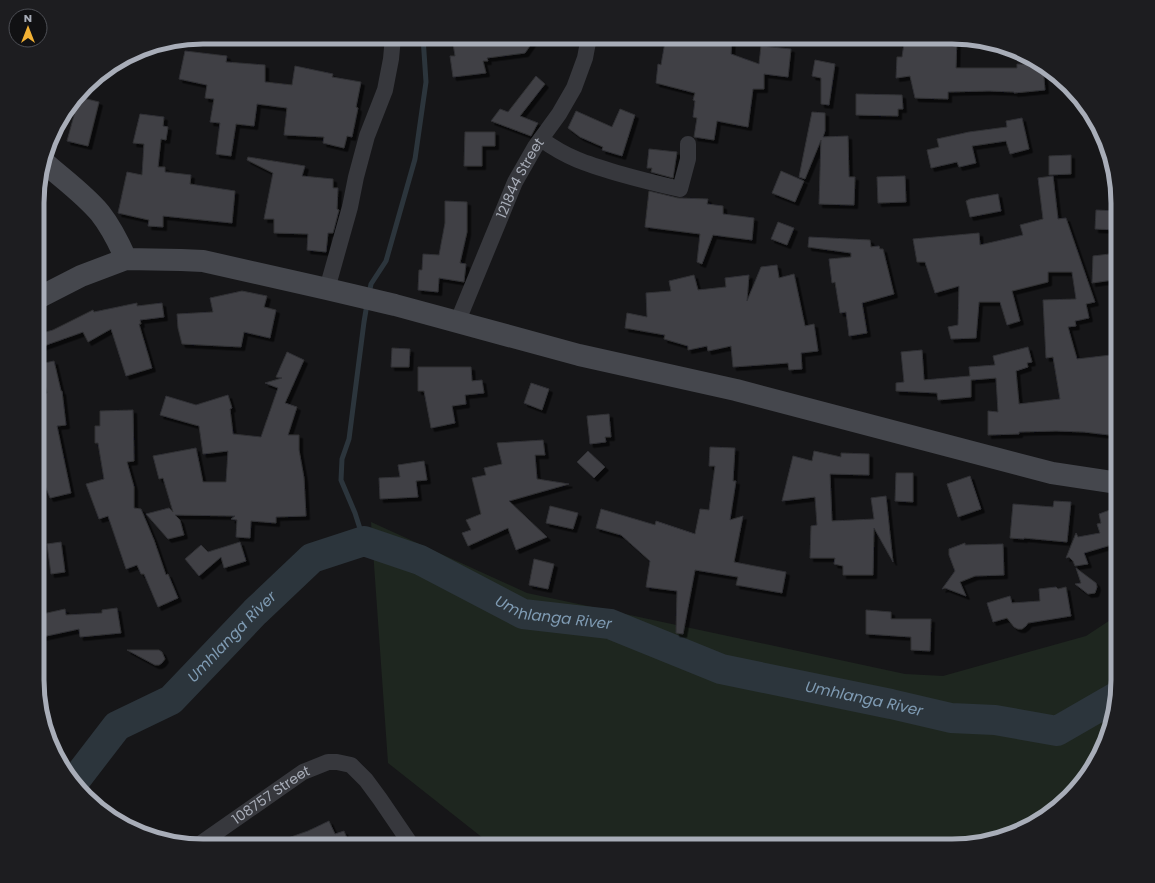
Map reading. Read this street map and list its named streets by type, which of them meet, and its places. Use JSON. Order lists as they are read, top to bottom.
{
  "streets": {
    "street": ["121844 Street", "108757 Street"]
  },
  "water": ["Umhlanga River"],
  "north": "top"
}
